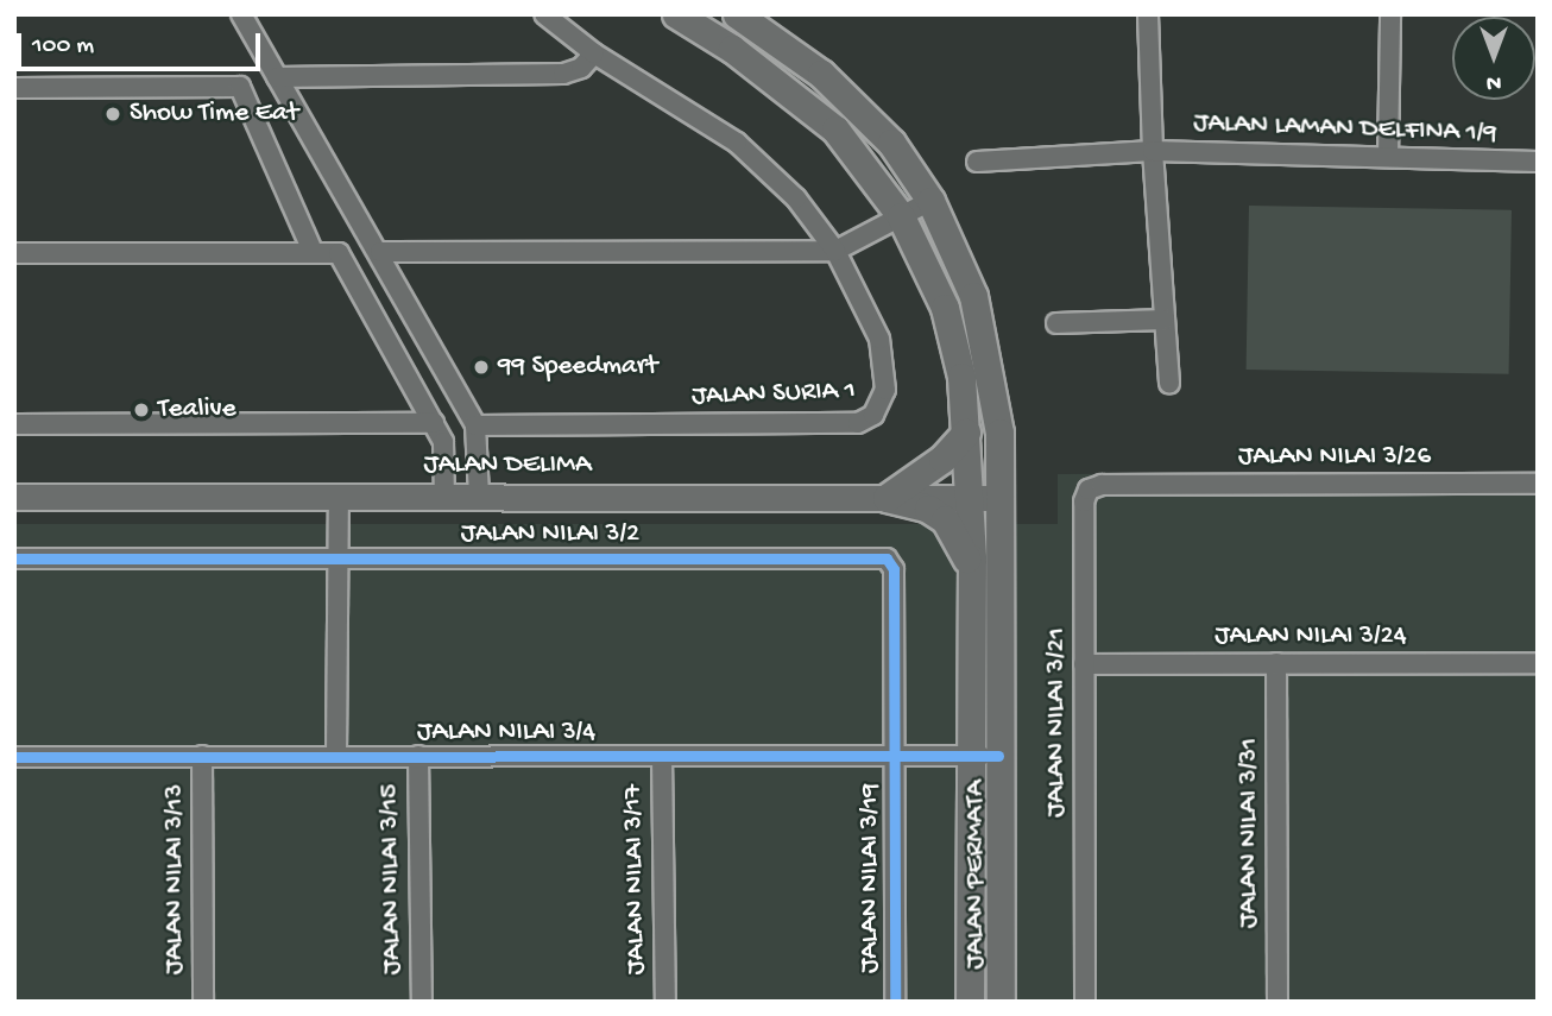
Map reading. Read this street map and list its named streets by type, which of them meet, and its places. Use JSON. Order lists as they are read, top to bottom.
{
  "streets": {
    "main road": ["JALAN PERMATA"],
    "street": [
      "JALAN LAMAN DELFINA 1/9",
      "JALAN SURIA 1",
      "JALAN NILAI 3/26",
      "JALAN DELIMA",
      "JALAN NILAI 3/2",
      "JALAN NILAI 3/24",
      "JALAN NILAI 3/21",
      "JALAN NILAI 3/4",
      "JALAN NILAI 3/31",
      "JALAN NILAI 3/19",
      "JALAN NILAI 3/13",
      "JALAN NILAI 3/15",
      "JALAN NILAI 3/17"
    ]
  },
  "crossings": [
    ["JALAN NILAI 3/26", "JALAN NILAI 3/21"],
    ["JALAN DELIMA", "JALAN PERMATA"],
    ["JALAN NILAI 3/2", "JALAN NILAI 3/4"],
    ["JALAN NILAI 3/2", "JALAN NILAI 3/19"],
    ["JALAN NILAI 3/24", "JALAN NILAI 3/21"],
    ["JALAN NILAI 3/24", "JALAN NILAI 3/31"],
    ["JALAN NILAI 3/4", "JALAN PERMATA"],
    ["JALAN NILAI 3/4", "JALAN NILAI 3/19"],
    ["JALAN NILAI 3/4", "JALAN NILAI 3/13"],
    ["JALAN NILAI 3/4", "JALAN NILAI 3/15"],
    ["JALAN NILAI 3/4", "JALAN NILAI 3/17"]
  ],
  "places": ["Show Time Eat", "99 Speedmart", "Tealive"],
  "scale_bar": "100 m",
  "north": "bottom"
}
